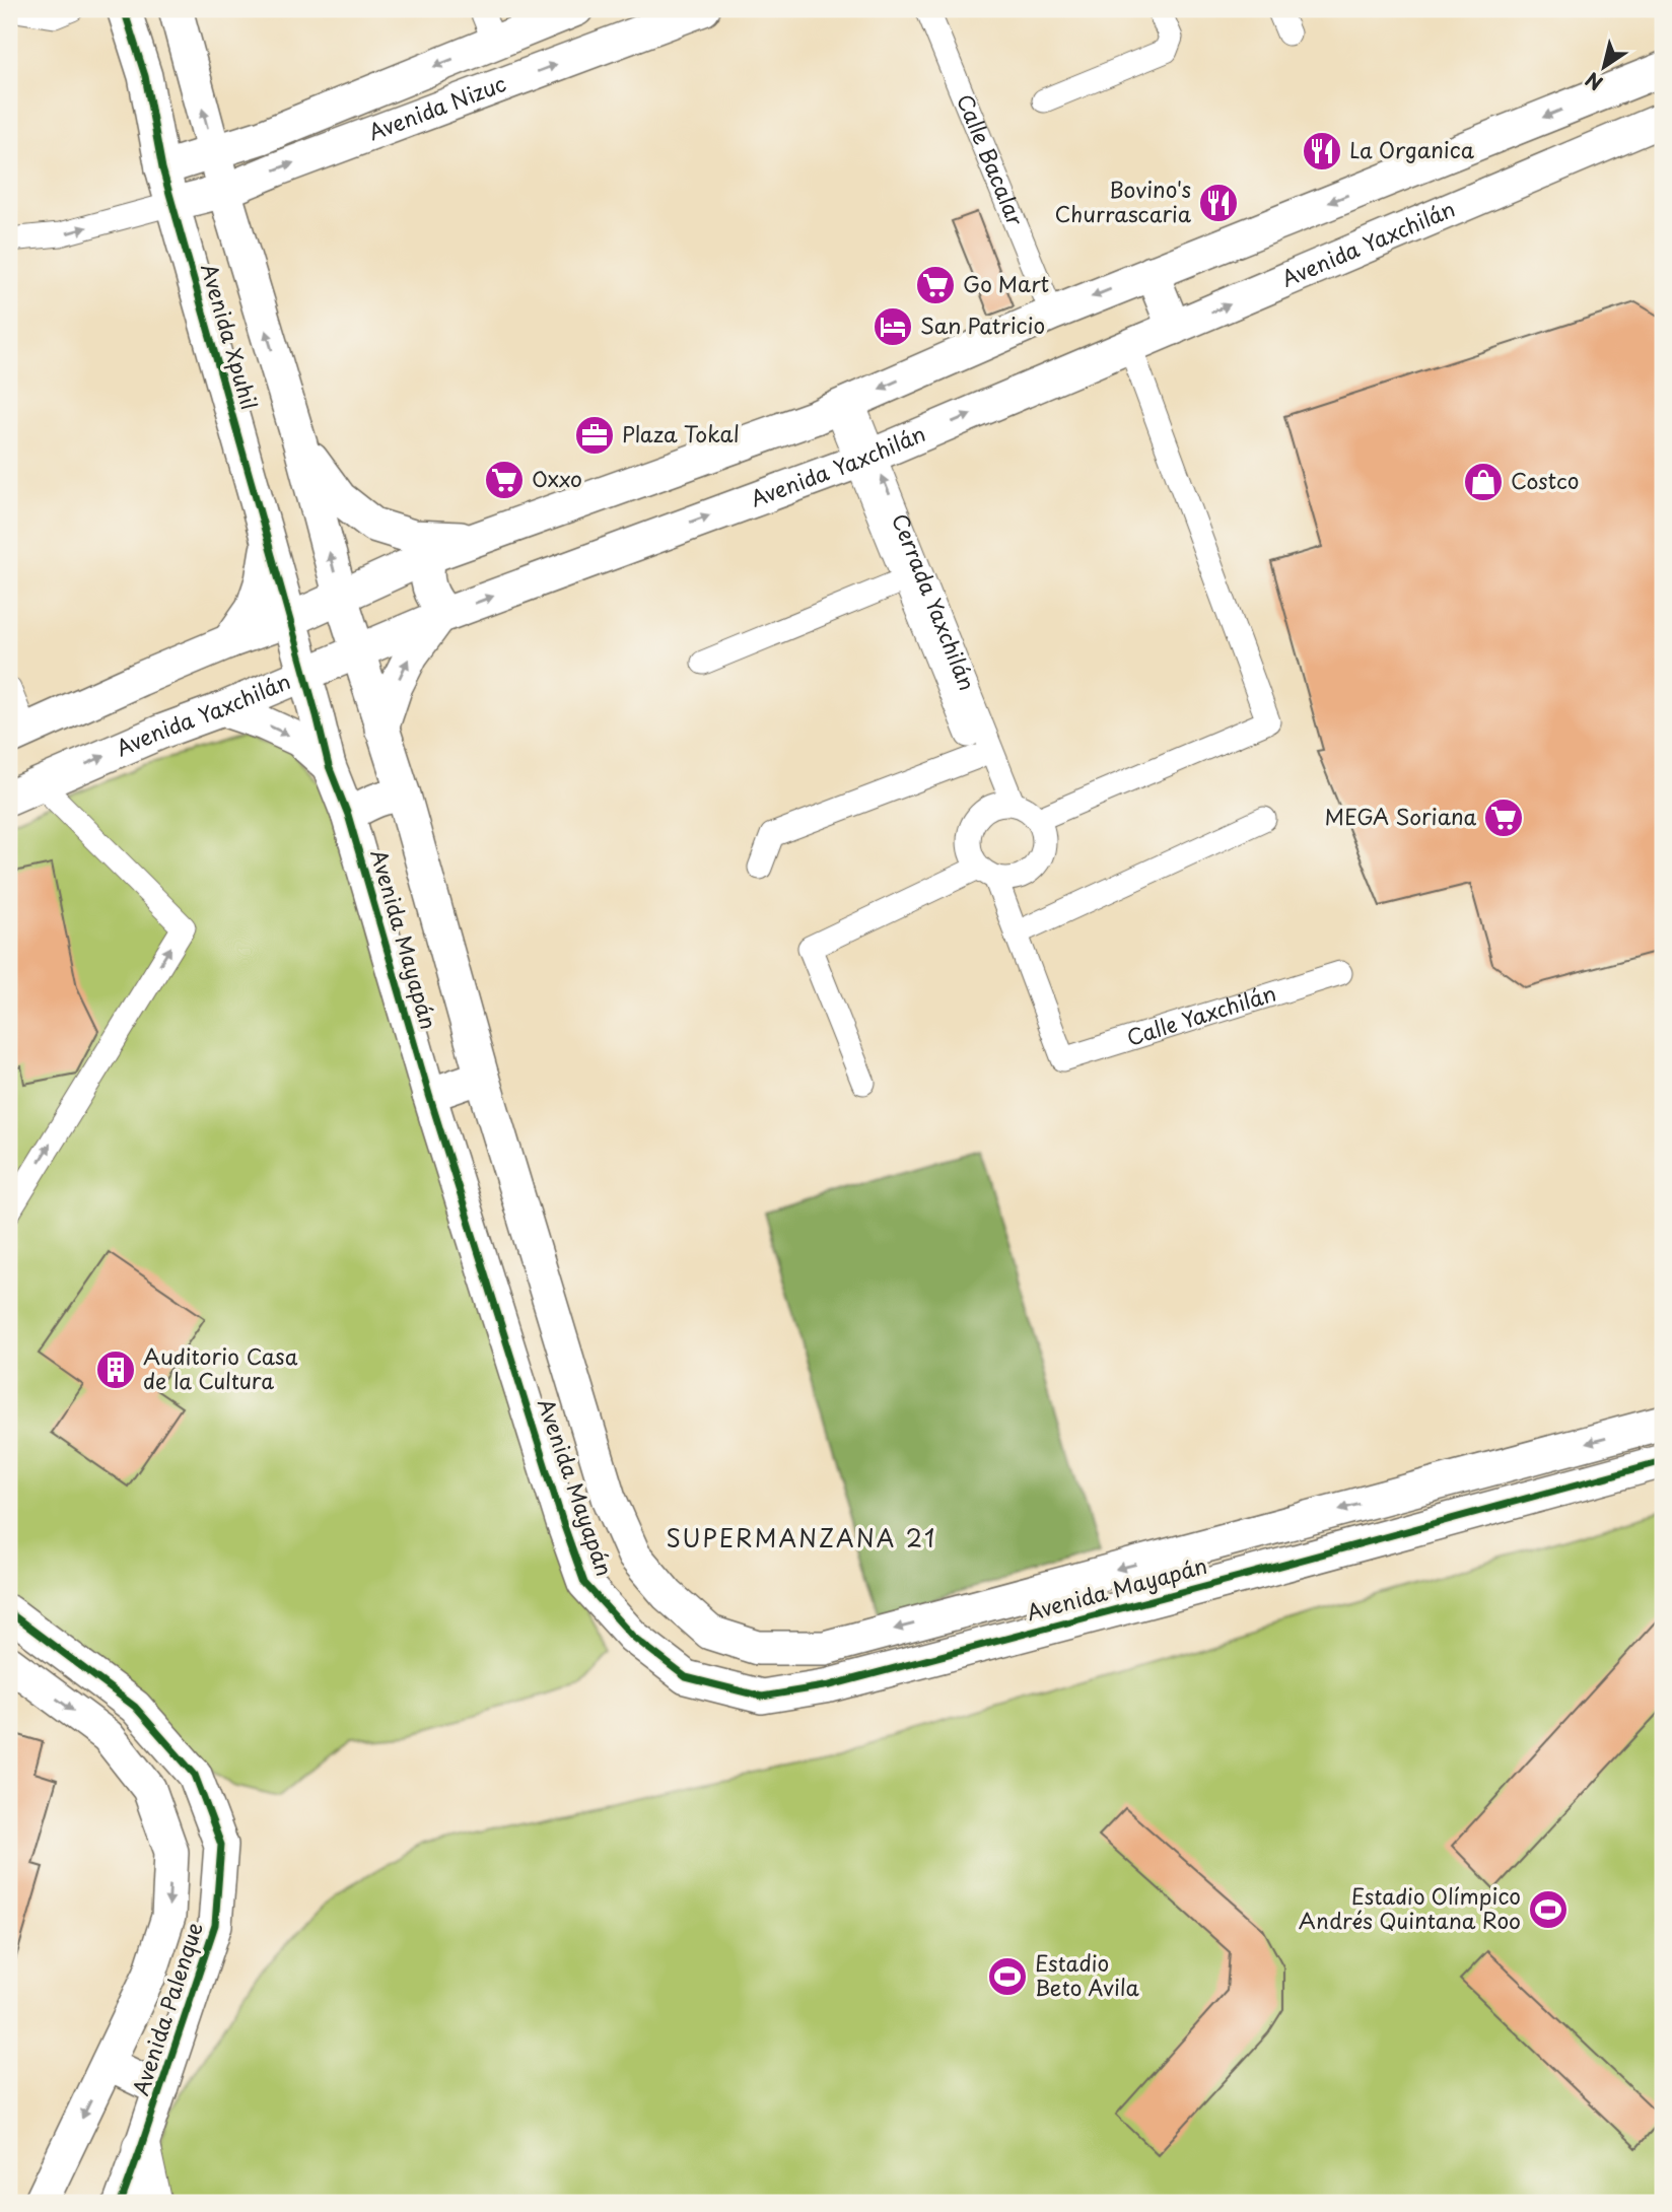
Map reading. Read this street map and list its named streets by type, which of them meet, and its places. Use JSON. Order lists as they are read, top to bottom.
{
  "streets": {
    "street": [
      "Avenida Nizuc",
      "Calle Bacalar",
      "Avenida Yaxchilán",
      "Avenida Xpuhil",
      "Cerrada Yaxchilán",
      "Avenida Mayapán",
      "Calle Yaxchilán",
      "Avenida Palenque"
    ]
  },
  "crossings": [
    ["Avenida Nizuc", "Avenida Xpuhil"],
    ["Avenida Yaxchilán", "Avenida Xpuhil"],
    ["Avenida Yaxchilán", "Cerrada Yaxchilán"],
    ["Avenida Yaxchilán", "Avenida Mayapán"],
    ["Avenida Xpuhil", "Avenida Mayapán"]
  ],
  "one_way": ["Avenida Palenque"],
  "districts": ["SUPERMANZANA 21"],
  "places": {
    "restaurant": ["La Organica", "Bovino's Churrascaria"],
    "supermarket": ["Go Mart", "Oxxo", "MEGA Soriana"],
    "hotel": ["San Patricio"],
    "office": ["Plaza Tokal"],
    "shop": ["Costco"],
    "building": ["Auditorio Casa de la Cultura"],
    "sports": ["Estadio Olímpico Andrés Quintana Roo", "Estadio Beto Avila"]
  },
  "north": "bottom left"
}
